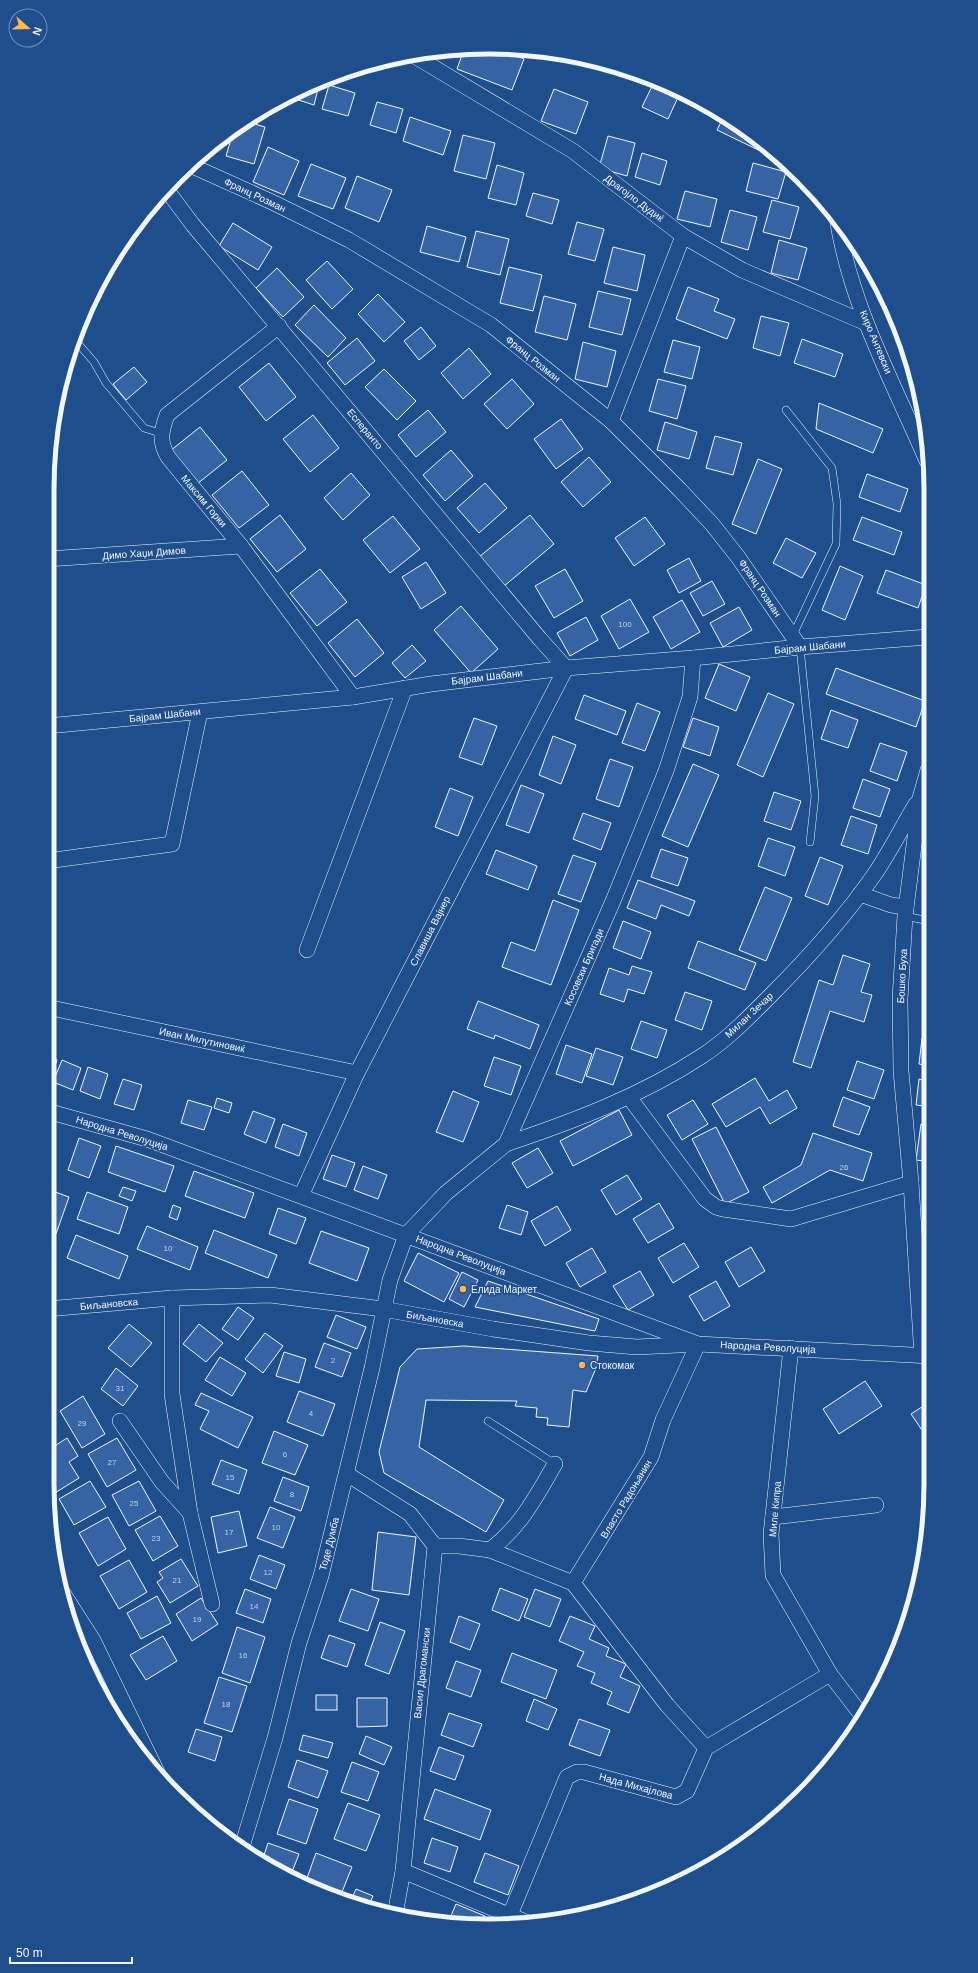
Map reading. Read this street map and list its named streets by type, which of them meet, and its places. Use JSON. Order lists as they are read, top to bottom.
{
  "streets": {
    "street": [
      "Франц Розман",
      "Драгојло Дудиќ",
      "Киро Антевски",
      "Есперанто",
      "Максим Горки",
      "Димо Хаџи Димов",
      "Бајрам Шабани",
      "Славиша Вајнер",
      "Косовски Бригади",
      "Бошко Буха",
      "Милан Зечар",
      "Иван Милутиновиќ",
      "Народна Револуција",
      "Биљановска",
      "Власто Радоњанин",
      "Миле Кипра",
      "Тоде Думба",
      "Васил Драгомански",
      "Нада Михајлова"
    ]
  },
  "crossings": [
    ["Франц Розман", "Бајрам Шабани"],
    ["Драгојло Дудиќ", "Киро Антевски"],
    ["Есперанто", "Бајрам Шабани"],
    ["Есперанто", "Славиша Вајнер"],
    ["Максим Горки", "Димо Хаџи Димов"],
    ["Максим Горки", "Бајрам Шабани"],
    ["Бајрам Шабани", "Славиша Вајнер"],
    ["Бајрам Шабани", "Косовски Бригади"],
    ["Славиша Вајнер", "Иван Милутиновиќ"],
    ["Славиша Вајнер", "Народна Револуција"],
    ["Косовски Бригади", "Милан Зечар"],
    ["Косовски Бригади", "Народна Револуција"],
    ["Косовски Бригади", "Тоде Думба"],
    ["Бошко Буха", "Милан Зечар"],
    ["Народна Револуција", "Биљановска"],
    ["Народна Револуција", "Власто Радоњанин"],
    ["Народна Револуција", "Миле Кипра"],
    ["Народна Револуција", "Тоде Думба"],
    ["Биљановска", "Власто Радоњанин"],
    ["Биљановска", "Тоде Думба"]
  ],
  "places": ["Елида Маркет", "Стокомак"],
  "house_numbers": [
    "100",
    "26",
    "10",
    "2",
    "31",
    "4",
    "29",
    "6",
    "27",
    "15",
    "8",
    "25",
    "10",
    "17",
    "23",
    "12",
    "21",
    "14",
    "19",
    "16",
    "18"
  ],
  "scale_bar": "50 m",
  "north": "right"
}
